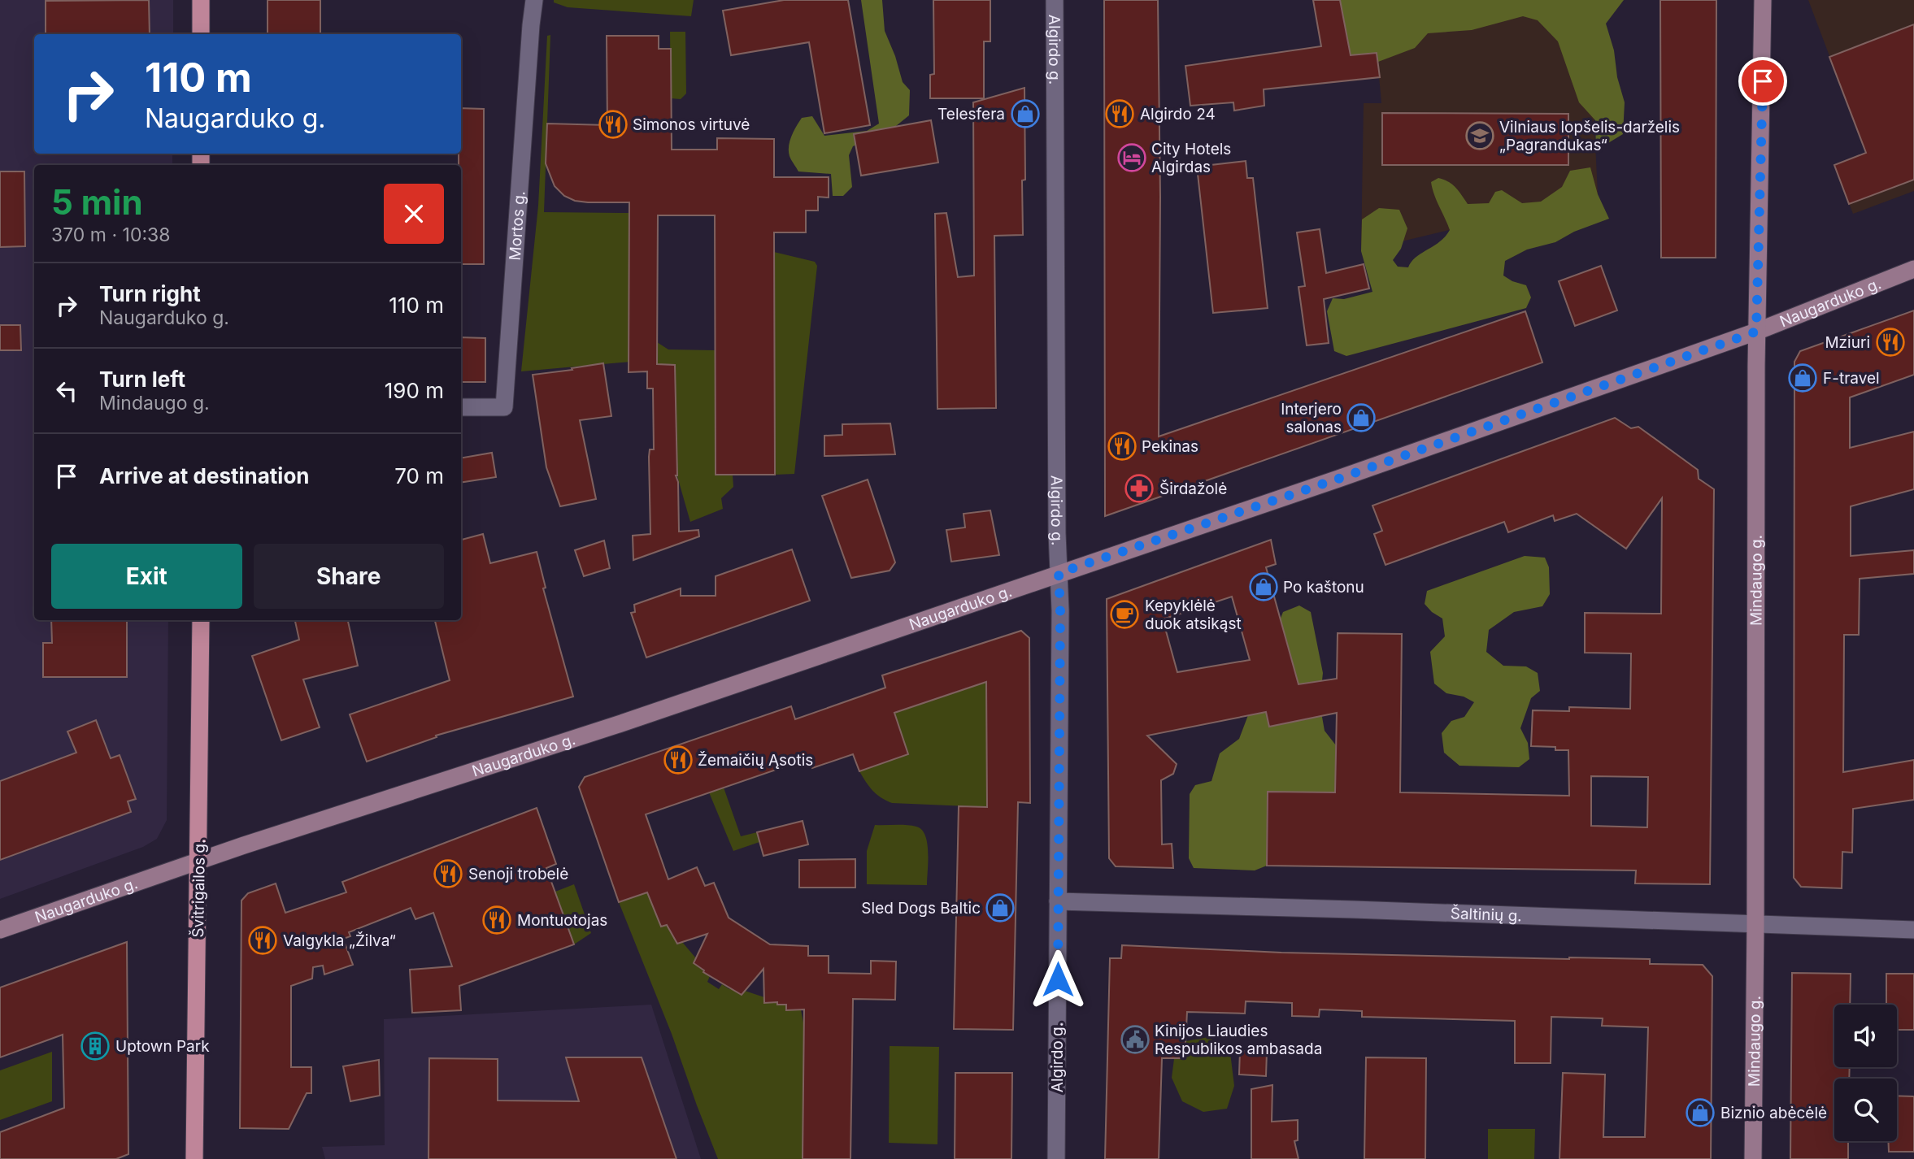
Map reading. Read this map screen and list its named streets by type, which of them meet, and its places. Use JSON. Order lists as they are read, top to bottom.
{
  "streets": {
    "main road": ["Naugarduko g.", "Mindaugo g.", "Švitrigailos g."],
    "street": ["Algirdo g.", "Mortos g.", "Šaltinių g."]
  },
  "crossings": [
    ["Algirdo g.", "Naugarduko g."],
    ["Algirdo g.", "Šaltinių g."],
    ["Naugarduko g.", "Mindaugo g."],
    ["Naugarduko g.", "Švitrigailos g."],
    ["Mindaugo g.", "Šaltinių g."]
  ],
  "places": {
    "shop": [
      "Telesfera",
      "F-travel",
      "Interjero salonas",
      "Po kaštonu",
      "Sled Dogs Baltic",
      "Biznio abėcėlė"
    ],
    "restaurant": [
      "Algirdo 24",
      "Simonos virtuvė",
      "Mziuri",
      "Pekinas",
      "Žemaičių Ąsotis",
      "Senoji trobelė",
      "Montuotojas",
      "Valgykla „Žilva“"
    ],
    "school or university": ["Vilniaus lopšelis-darželis „Pagrandukas“"],
    "hotel": ["City Hotels Algirdas"],
    "pharmacy": ["Širdažolė"],
    "cafe": ["Kepyklėlė duok atsikąst"],
    "public building": ["Kinijos Liaudies Respublikos ambasada"],
    "building": ["Uptown Park"]
  },
  "page": {
    "turn": ["110 m", "Naugarduko g."],
    "heading": ["5 min", "370 m · 10:38"],
    "list": [
      {
        "name": "Turn right",
        "note": "Naugarduko g.",
        "value": "110 m"
      },
      {
        "name": "Turn left",
        "note": "Mindaugo g.",
        "value": "190 m"
      },
      {
        "name": "Arrive at destination",
        "value": "70 m"
      }
    ],
    "buttons": ["Exit", "Share"]
  }
}
